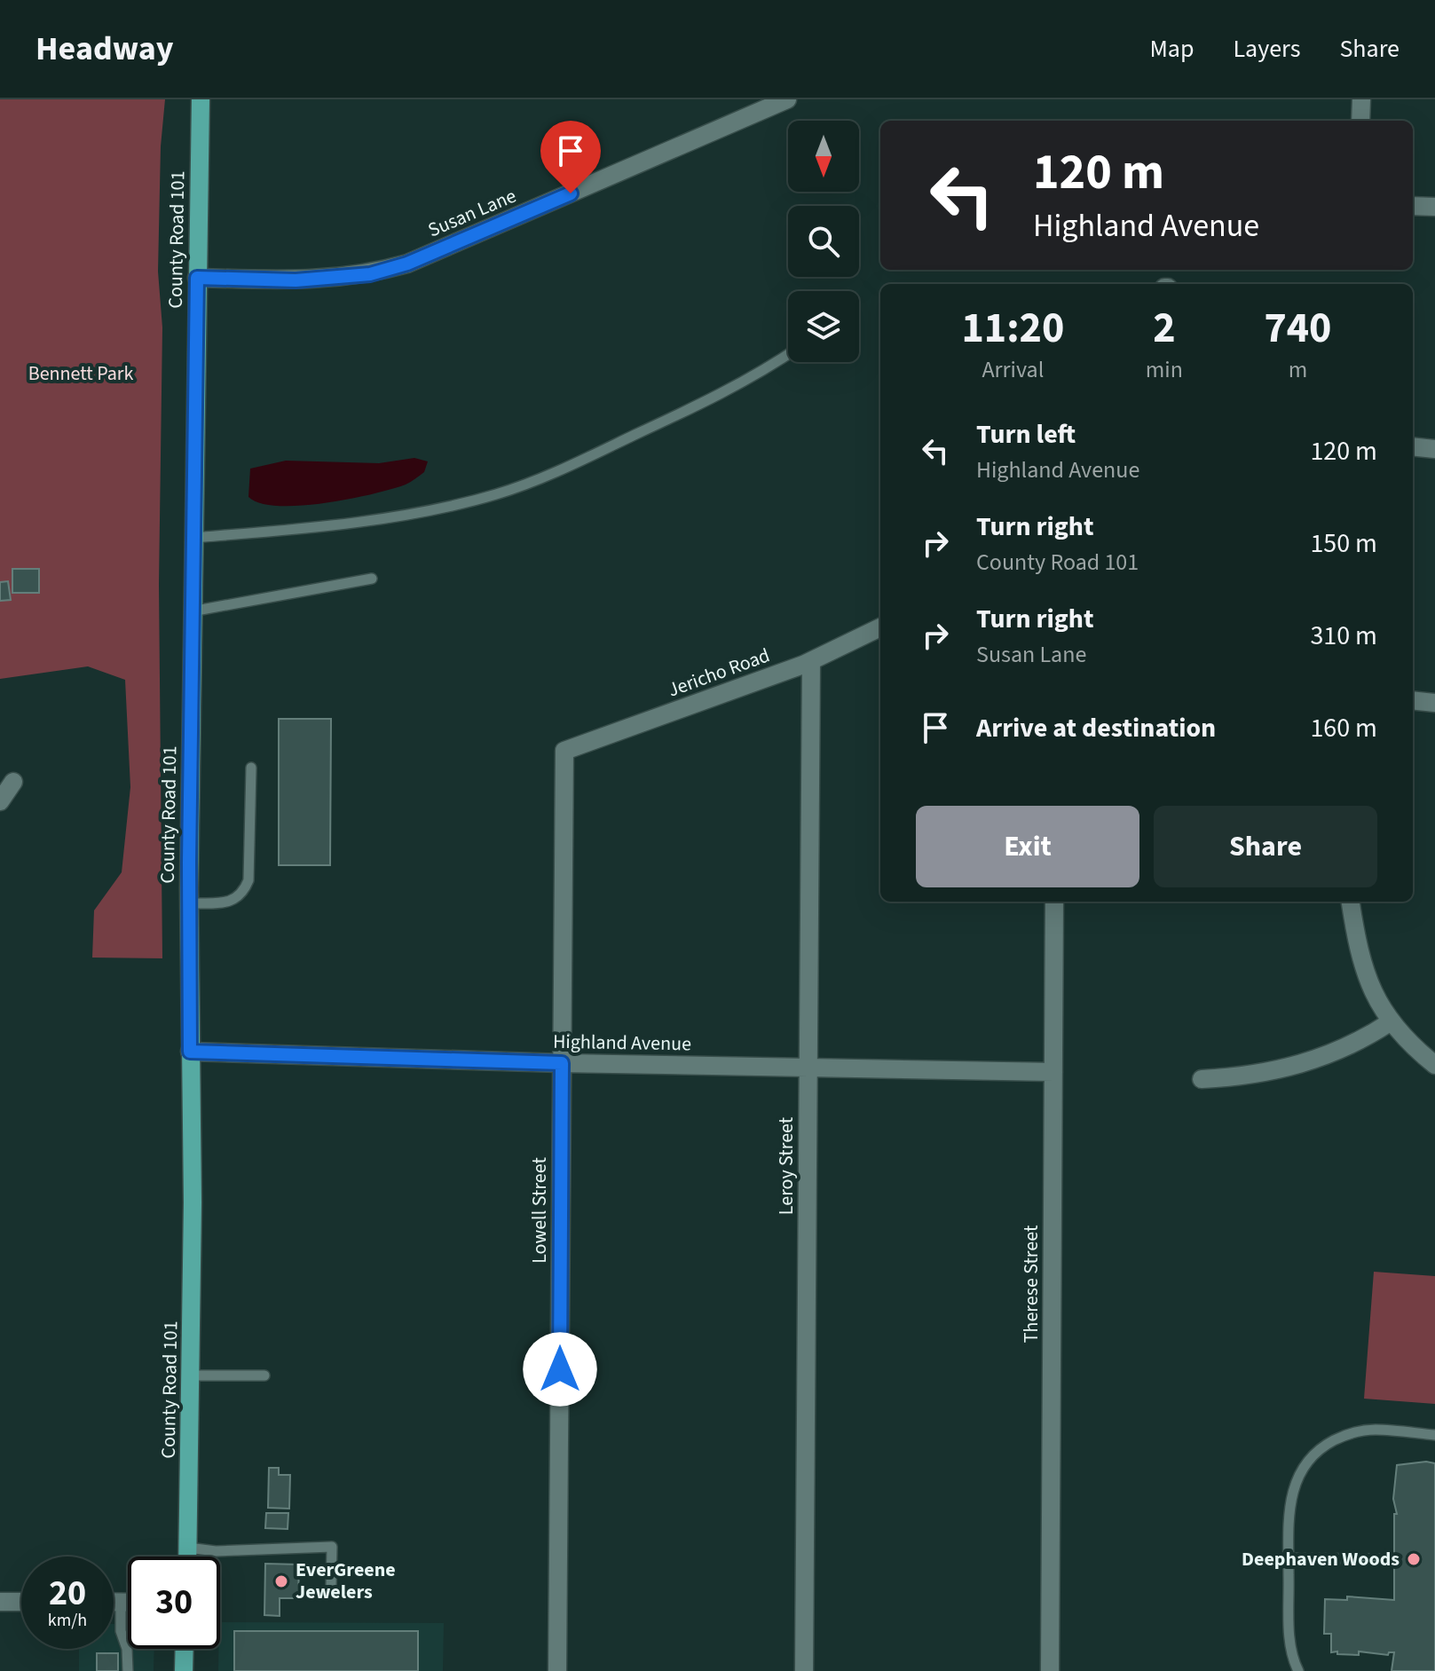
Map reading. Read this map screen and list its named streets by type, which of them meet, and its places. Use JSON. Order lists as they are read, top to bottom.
{
  "streets": {
    "main road": ["County Road 101"],
    "street": [
      "Susan Lane",
      "Jericho Road",
      "Highland Avenue",
      "Leroy Street",
      "Lowell Street",
      "Therese Street"
    ]
  },
  "crossings": [
    ["Susan Lane", "County Road 101"],
    ["County Road 101", "Highland Avenue"],
    ["Jericho Road", "Leroy Street"],
    ["Jericho Road", "Lowell Street"],
    ["Highland Avenue", "Leroy Street"],
    ["Highland Avenue", "Lowell Street"],
    ["Highland Avenue", "Therese Street"]
  ],
  "parks": ["Bennett Park"],
  "places": ["Deephaven Woods", "EverGreene Jewelers"],
  "north": "bottom",
  "page": {
    "header": "Headway",
    "nav": ["Map", "Layers", "Share"],
    "turn": ["120 m", "Highland Avenue"],
    "eta": [
      "11:20",
      "Arrival",
      "2",
      "min",
      "740",
      "m"
    ],
    "list": [
      {
        "name": "Turn left",
        "note": "Highland Avenue",
        "value": "120 m"
      },
      {
        "name": "Turn right",
        "note": "County Road 101",
        "value": "150 m"
      },
      {
        "name": "Turn right",
        "note": "Susan Lane",
        "value": "310 m"
      },
      {
        "name": "Arrive at destination",
        "value": "160 m"
      }
    ],
    "buttons": ["Exit", "Share"],
    "speed": "20 km/h",
    "limit": "30"
  }
}
